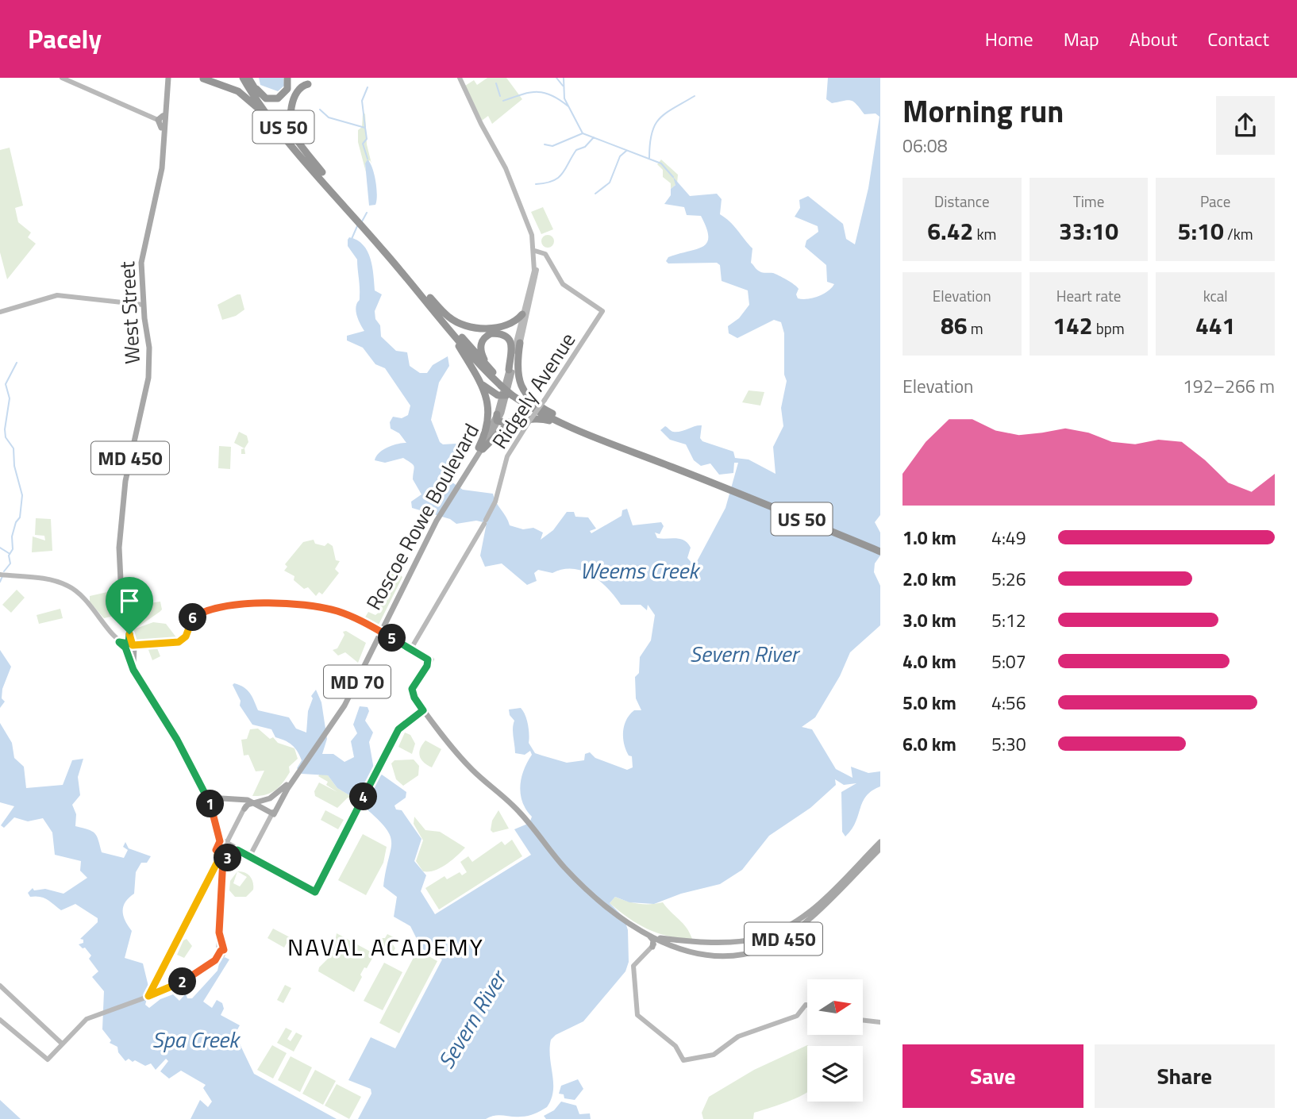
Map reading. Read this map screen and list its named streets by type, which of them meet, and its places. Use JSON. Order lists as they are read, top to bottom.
{
  "streets": {
    "highway": ["US 50"],
    "main road": [
      "West Street",
      "Ridgely Avenue",
      "MD 450",
      "Roscoe Rowe Boulevard",
      "MD 70"
    ]
  },
  "crossings": [
    ["US 50", "Roscoe Rowe Boulevard"],
    ["West Street", "MD 450"],
    ["Roscoe Rowe Boulevard", "MD 70"]
  ],
  "districts": ["NAVAL ACADEMY"],
  "water": ["Weems Creek", "Severn River", "Spa Creek"],
  "north": "right",
  "page": {
    "header": "Pacely",
    "nav": [
      "Home",
      "Map",
      "About",
      "Contact"
    ],
    "heading": ["Morning run", "06:08"],
    "stats": [
      ["Distance", "6.42 km"],
      ["Time", "33:10"],
      ["Pace", "5:10 /km"],
      ["Elevation", "86 m"],
      ["Heart rate", "142 bpm"],
      ["kcal", "441"]
    ],
    "chart": ["Elevation", "192–266 m"],
    "list": [
      {
        "name": "1.0 km",
        "note": "4:49"
      },
      {
        "name": "2.0 km",
        "note": "5:26"
      },
      {
        "name": "3.0 km",
        "note": "5:12"
      },
      {
        "name": "4.0 km",
        "note": "5:07"
      },
      {
        "name": "5.0 km",
        "note": "4:56"
      },
      {
        "name": "6.0 km",
        "note": "5:30"
      }
    ],
    "pins": [
      "6",
      "5",
      "4",
      "1",
      "3",
      "2"
    ],
    "buttons": ["Save", "Share"]
  }
}
